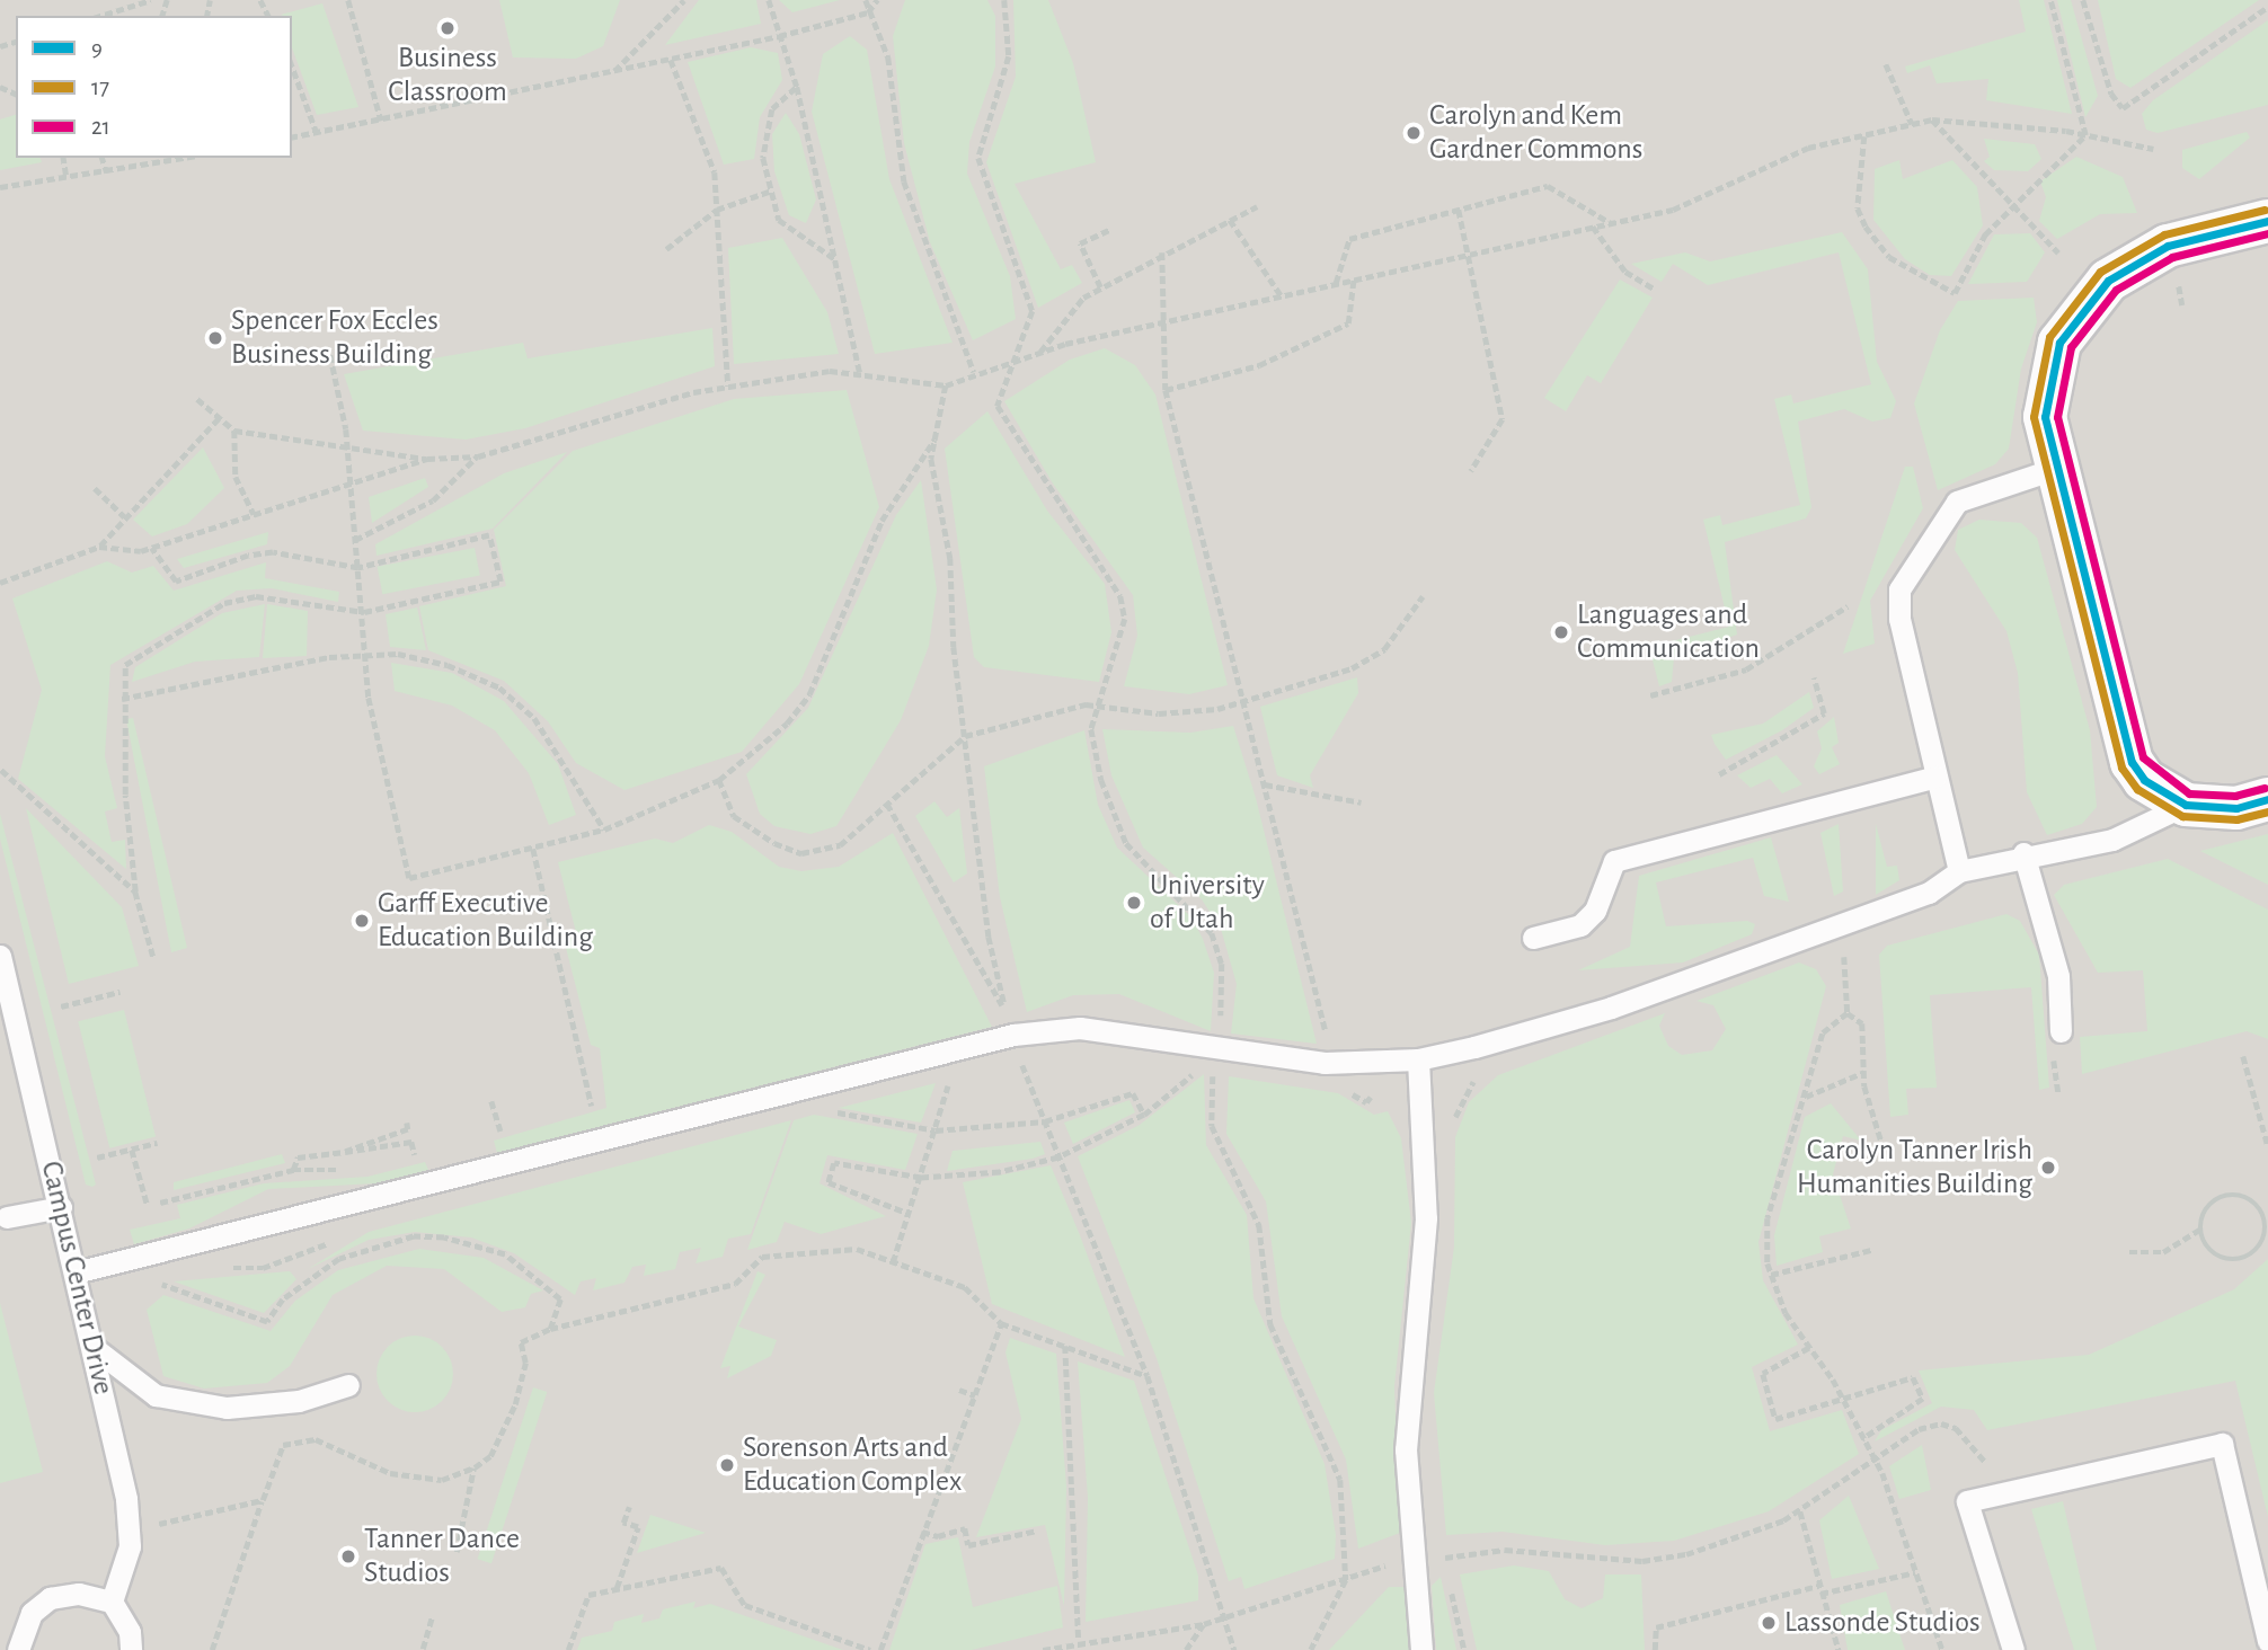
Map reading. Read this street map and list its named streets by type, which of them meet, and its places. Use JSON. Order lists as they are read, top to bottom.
{
  "streets": {
    "lane": ["Campus Center Drive"]
  },
  "places": [
    "Business Classroom",
    "Carolyn and Kem Gardner Commons",
    "Spencer Fox Eccles Business Building",
    "Languages and Communication",
    "University of Utah",
    "Garff Executive Education Building",
    "Carolyn Tanner Irish Humanities Building",
    "Sorenson Arts and Education Complex",
    "Tanner Dance Studios",
    "Lassonde Studios"
  ],
  "lines": ["transit line 17", "transit line 9", "transit line 21"],
  "legend": ["9", "17", "21"]
}
